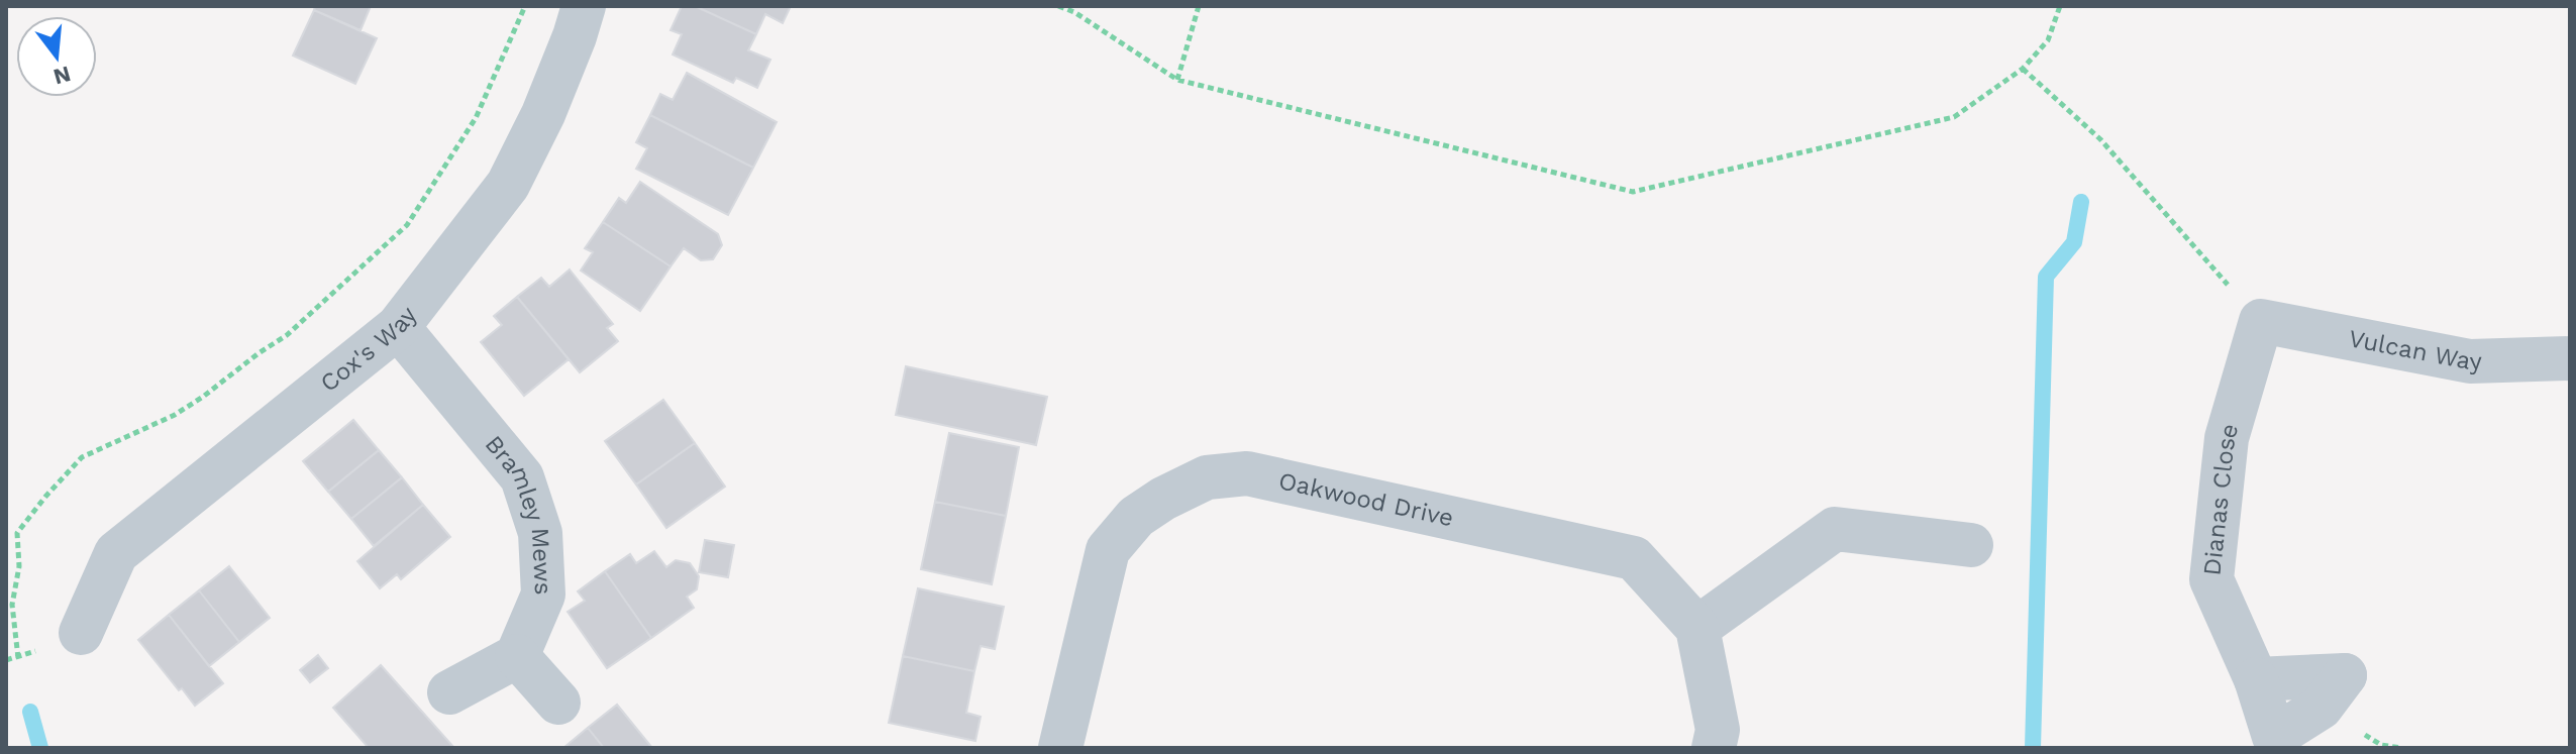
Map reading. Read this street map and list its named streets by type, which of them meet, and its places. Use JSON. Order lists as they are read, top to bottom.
{
  "streets": {
    "street": [
      "Cox's Way",
      "Vulcan Way",
      "Dianas Close",
      "Oakwood Drive",
      "Bramley Mews"
    ]
  },
  "crossings": [
    ["Cox's Way", "Bramley Mews"],
    ["Vulcan Way", "Dianas Close"]
  ],
  "north": "bottom"
}
